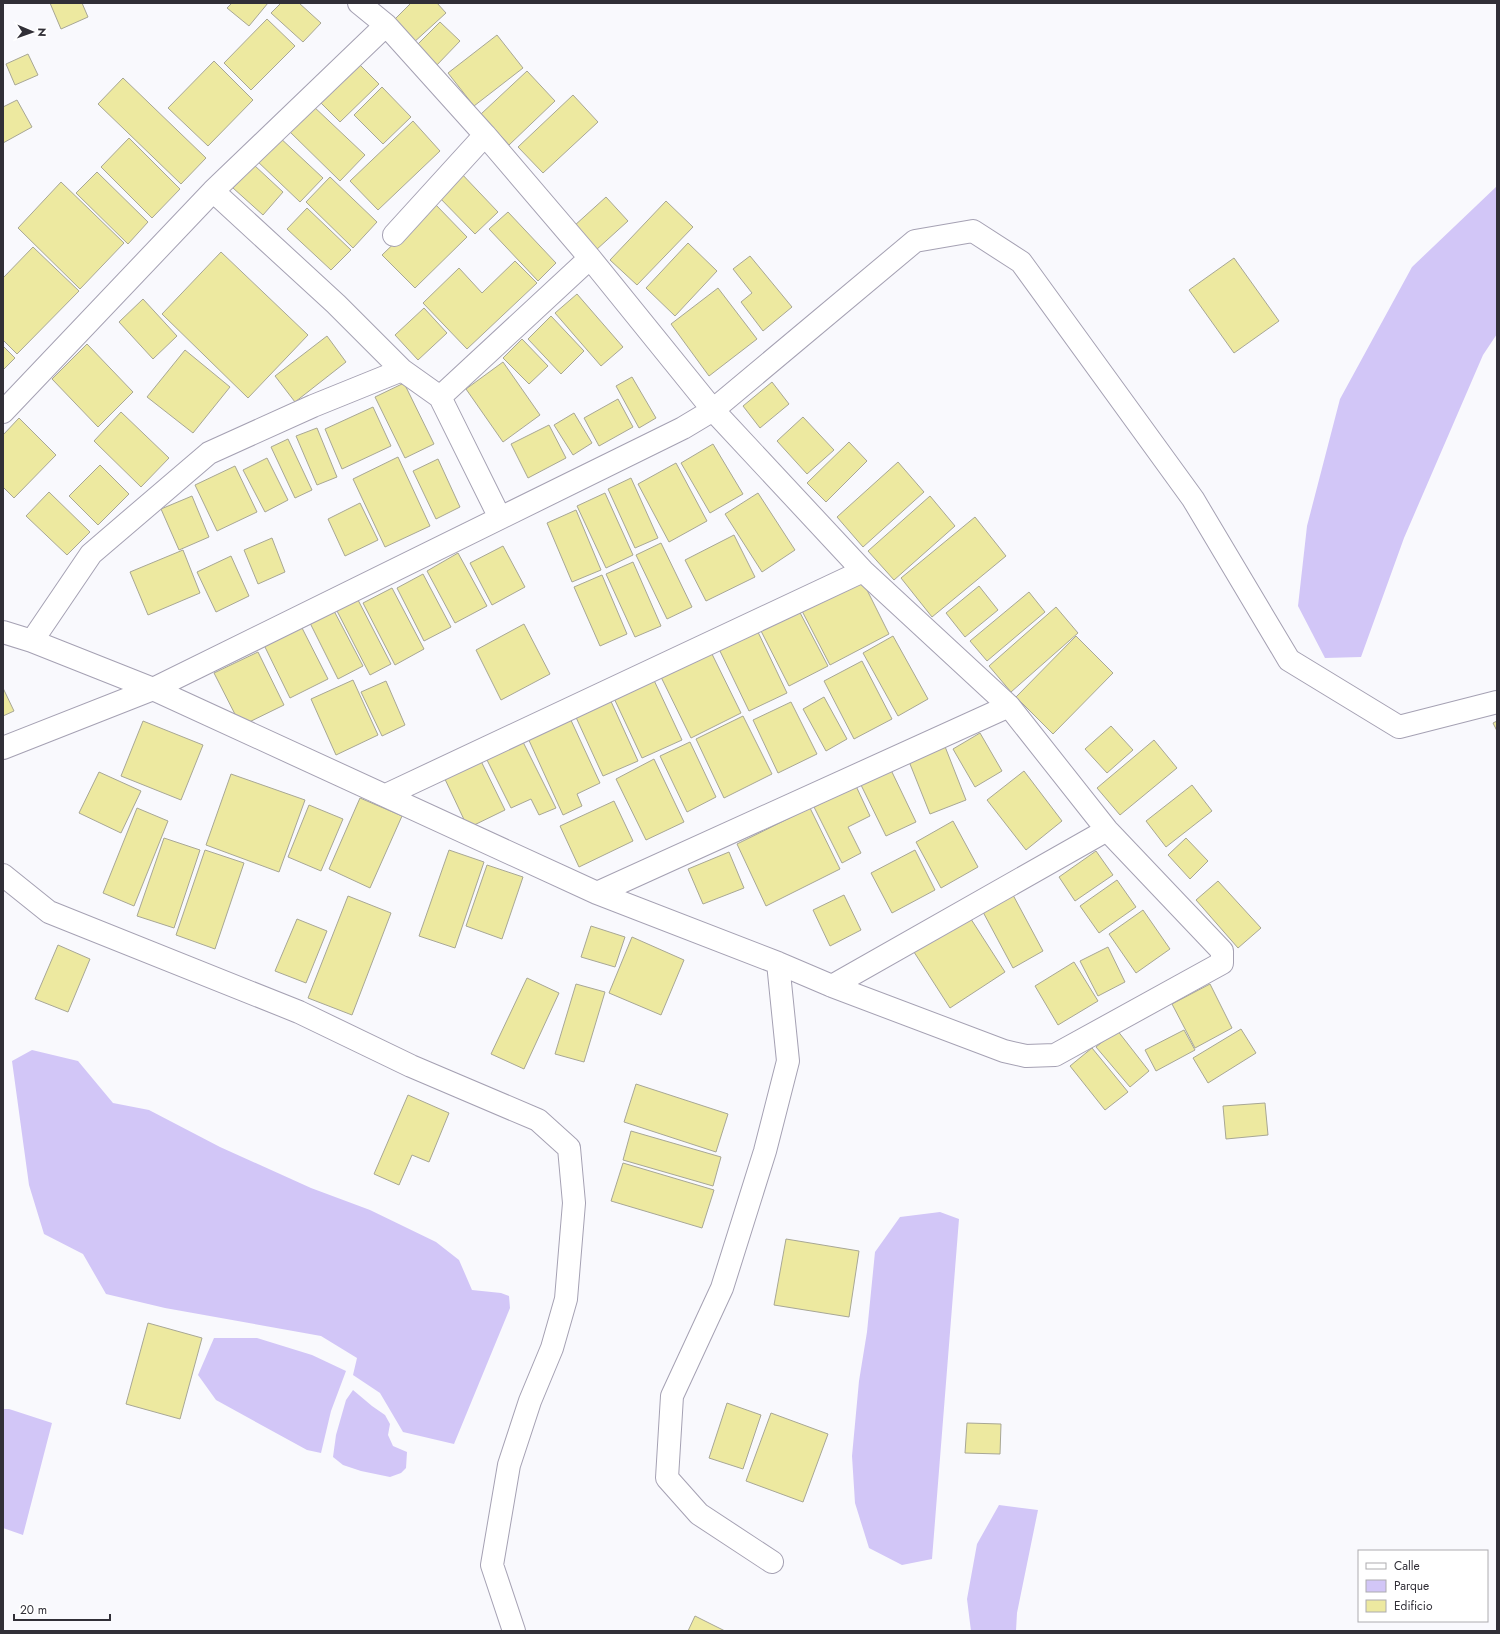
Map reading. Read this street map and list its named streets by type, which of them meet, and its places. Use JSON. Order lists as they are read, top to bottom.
{
  "legend": ["Calle", "Parque", "Edificio"],
  "scale_bar": "20 m",
  "north": "right"
}
